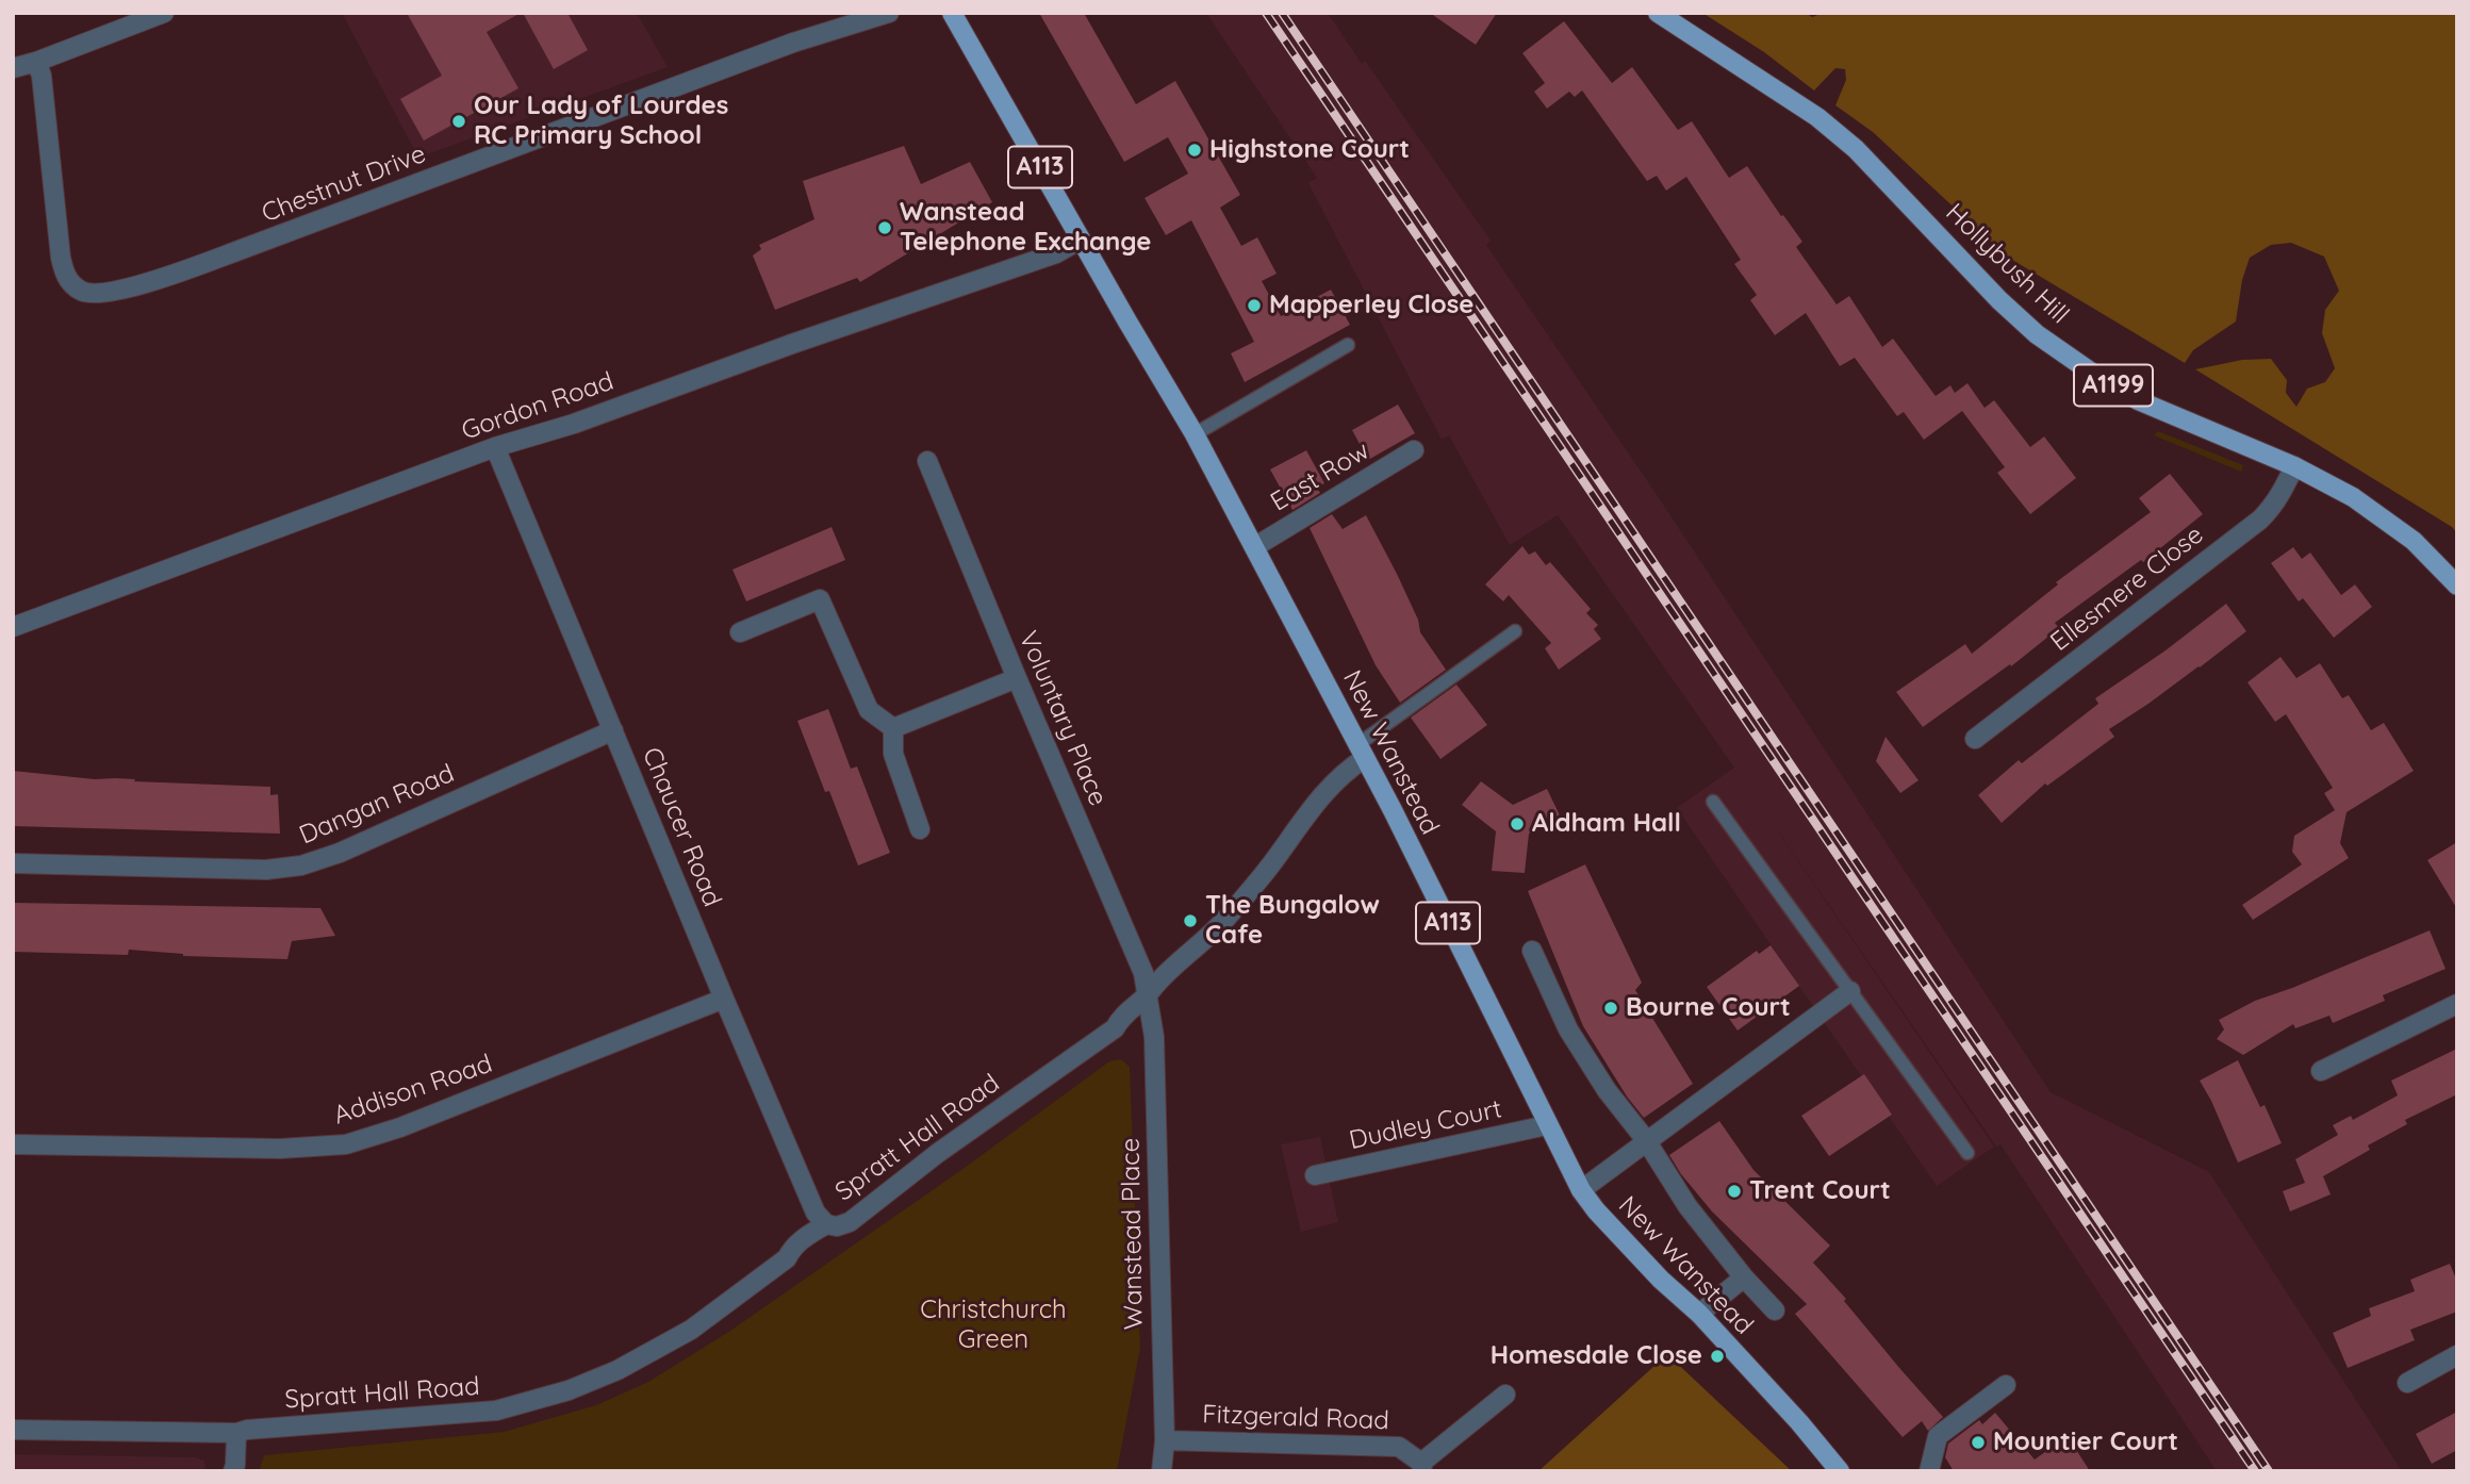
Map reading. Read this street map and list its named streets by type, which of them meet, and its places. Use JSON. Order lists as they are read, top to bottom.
{
  "streets": {
    "main road": [
      "A113",
      "Hollybush Hill",
      "A1199",
      "New Wanstead"
    ],
    "street": [
      "Chestnut Drive",
      "Gordon Road",
      "East Row",
      "Ellesmere Close",
      "Voluntary Place",
      "Dangan Road",
      "Chaucer Road",
      "Addison Road",
      "Dudley Court",
      "Spratt Hall Road",
      "Wanstead Place",
      "Fitzgerald Road"
    ]
  },
  "crossings": [
    ["Hollybush Hill", "Ellesmere Close"],
    ["Gordon Road", "New Wanstead"],
    ["Gordon Road", "Chaucer Road"],
    ["East Row", "New Wanstead"],
    ["Voluntary Place", "Spratt Hall Road"],
    ["Voluntary Place", "Wanstead Place"],
    ["New Wanstead", "Dudley Court"],
    ["New Wanstead", "Spratt Hall Road"],
    ["Dangan Road", "Chaucer Road"],
    ["Chaucer Road", "Addison Road"],
    ["Chaucer Road", "Spratt Hall Road"],
    ["Spratt Hall Road", "Wanstead Place"],
    ["Wanstead Place", "Fitzgerald Road"]
  ],
  "parks": ["Christchurch Green"],
  "places": [
    "Our Lady of Lourdes RC Primary School",
    "Highstone Court",
    "Wanstead Telephone Exchange",
    "Mapperley Close",
    "Aldham Hall",
    "The Bungalow Cafe",
    "Bourne Court",
    "Trent Court",
    "Homesdale Close",
    "Mountier Court"
  ]
}
